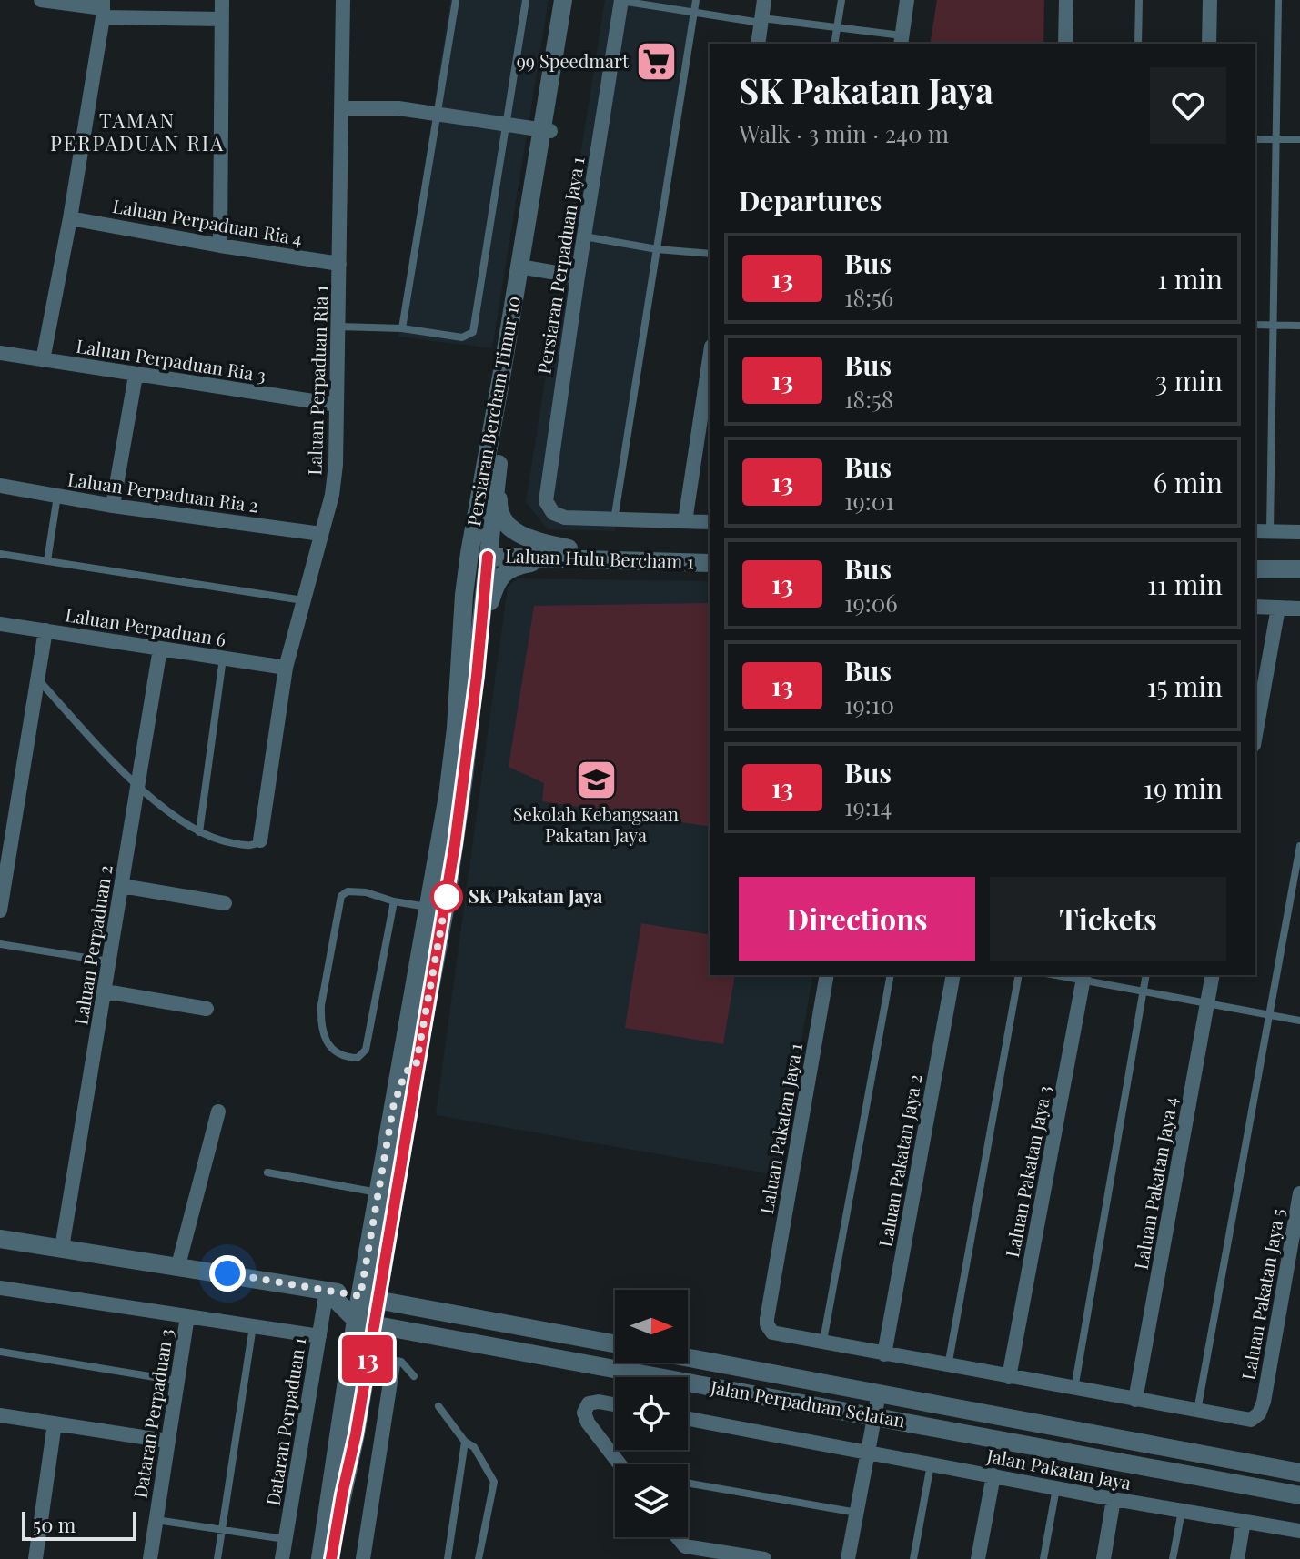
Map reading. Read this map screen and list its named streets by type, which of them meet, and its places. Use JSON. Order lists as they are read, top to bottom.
{
  "streets": {
    "street": [
      "Laluan Perpaduan Ria 4",
      "Persiaran Perpaduan Jaya 1",
      "Laluan Perpaduan Ria 3",
      "Laluan Perpaduan Ria 1",
      "Persiaran Bercham Timur 10",
      "Laluan Perpaduan Ria 2",
      "Laluan Hulu Bercham 1",
      "Laluan Perpaduan 6",
      "Laluan Perpaduan 2",
      "Laluan Pakatan Jaya 1",
      "Laluan Pakatan Jaya 2",
      "Laluan Pakatan Jaya 3",
      "Laluan Pakatan Jaya 4",
      "Laluan Pakatan Jaya 5",
      "Jalan Perpaduan Selatan",
      "Dataran Perpaduan 3",
      "Dataran Perpaduan 1",
      "Jalan Pakatan Jaya"
    ]
  },
  "crossings": [
    ["Laluan Perpaduan Ria 4", "Laluan Perpaduan Ria 1"],
    ["Laluan Perpaduan Ria 3", "Laluan Perpaduan Ria 1"],
    ["Laluan Perpaduan Ria 1", "Laluan Perpaduan Ria 2"],
    ["Laluan Perpaduan Ria 1", "Laluan Perpaduan 6"],
    ["Persiaran Bercham Timur 10", "Laluan Hulu Bercham 1"],
    ["Laluan Perpaduan 6", "Laluan Perpaduan 2"]
  ],
  "districts": ["TAMAN PERPADUAN RIA"],
  "places": {
    "supermarket": ["99 Speedmart"],
    "school or university": ["Sekolah Kebangsaan Pakatan Jaya"],
    "other": ["SK Pakatan Jaya"]
  },
  "lines": ["bus line 13"],
  "scale_bar": "50 m",
  "north": "right",
  "page": {
    "on_map": "13",
    "heading": [
      ["SK Pakatan Jaya", "Walk · 3 min · 240 m"],
      "Departures"
    ],
    "list": [
      {
        "mark": "13",
        "name": "Bus",
        "note": "18:56",
        "value": "1 min"
      },
      {
        "mark": "13",
        "name": "Bus",
        "note": "18:58",
        "value": "3 min"
      },
      {
        "mark": "13",
        "name": "Bus",
        "note": "19:01",
        "value": "6 min"
      },
      {
        "mark": "13",
        "name": "Bus",
        "note": "19:06",
        "value": "11 min"
      },
      {
        "mark": "13",
        "name": "Bus",
        "note": "19:10",
        "value": "15 min"
      },
      {
        "mark": "13",
        "name": "Bus",
        "note": "19:14",
        "value": "19 min"
      }
    ],
    "buttons": ["Directions", "Tickets"],
    "scale": "50 m"
  }
}
